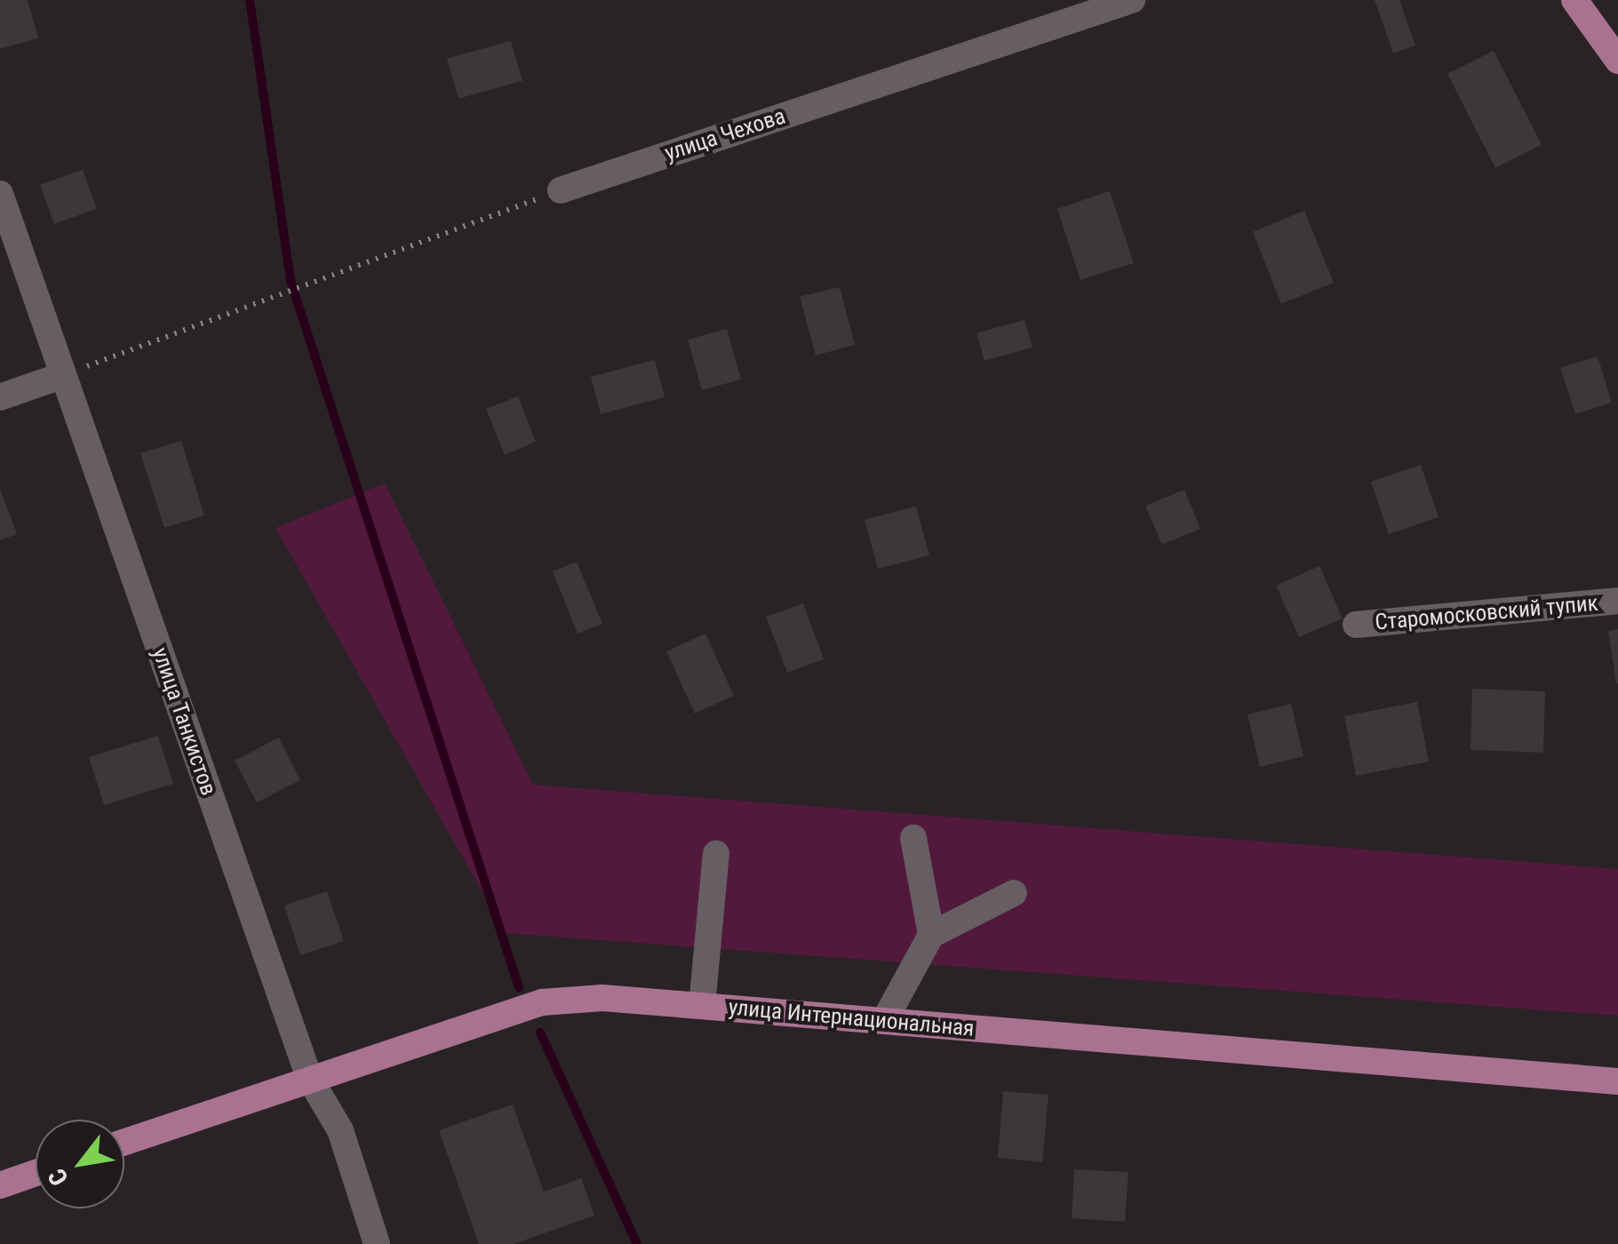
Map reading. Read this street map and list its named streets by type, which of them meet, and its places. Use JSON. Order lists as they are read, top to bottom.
{
  "streets": {
    "main road": ["улица Интернациональная"],
    "street": ["улица Чехова", "Старомосковский тупик", "улица Танкистов"]
  },
  "crossings": [
    ["улица Танкистов", "улица Интернациональная"]
  ],
  "north": "bottom left"
}
